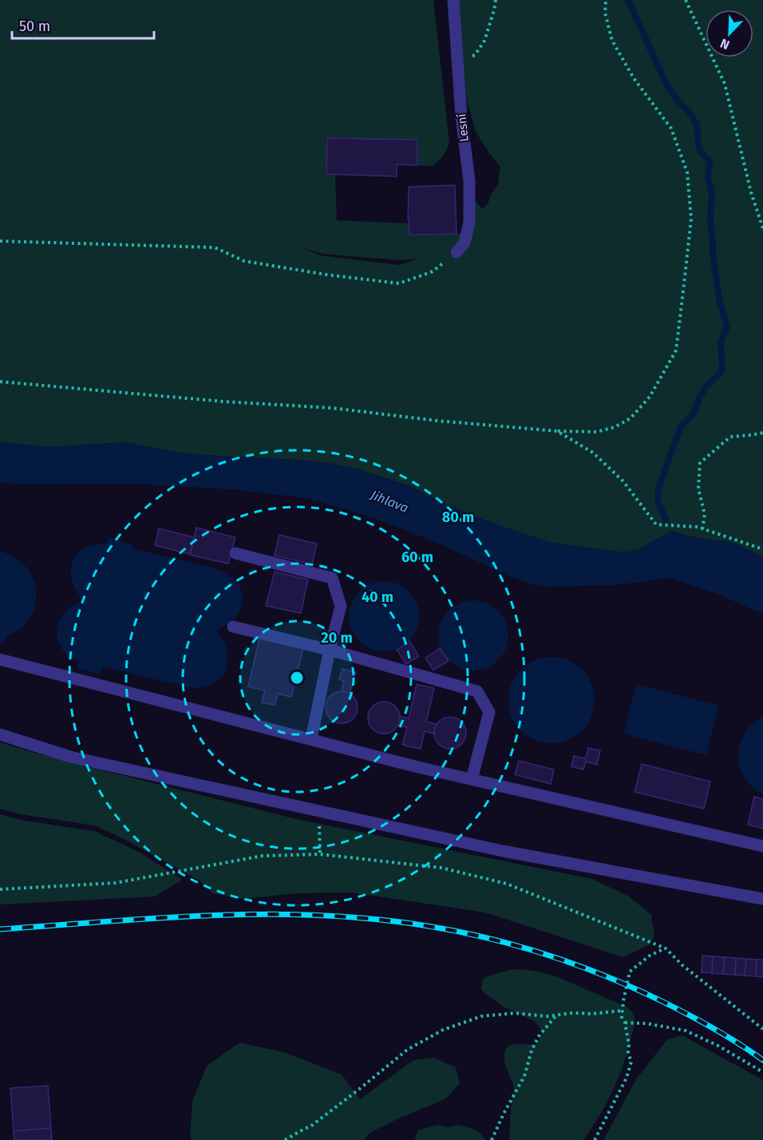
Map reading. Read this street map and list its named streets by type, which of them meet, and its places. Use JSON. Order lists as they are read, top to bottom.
{
  "streets": {
    "street": ["Lesní"]
  },
  "water": ["Jihlava"],
  "scale_bar": "50 m",
  "north": "bottom left",
  "rings": [
    "80 m",
    "60 m",
    "40 m",
    "20 m"
  ]
}
